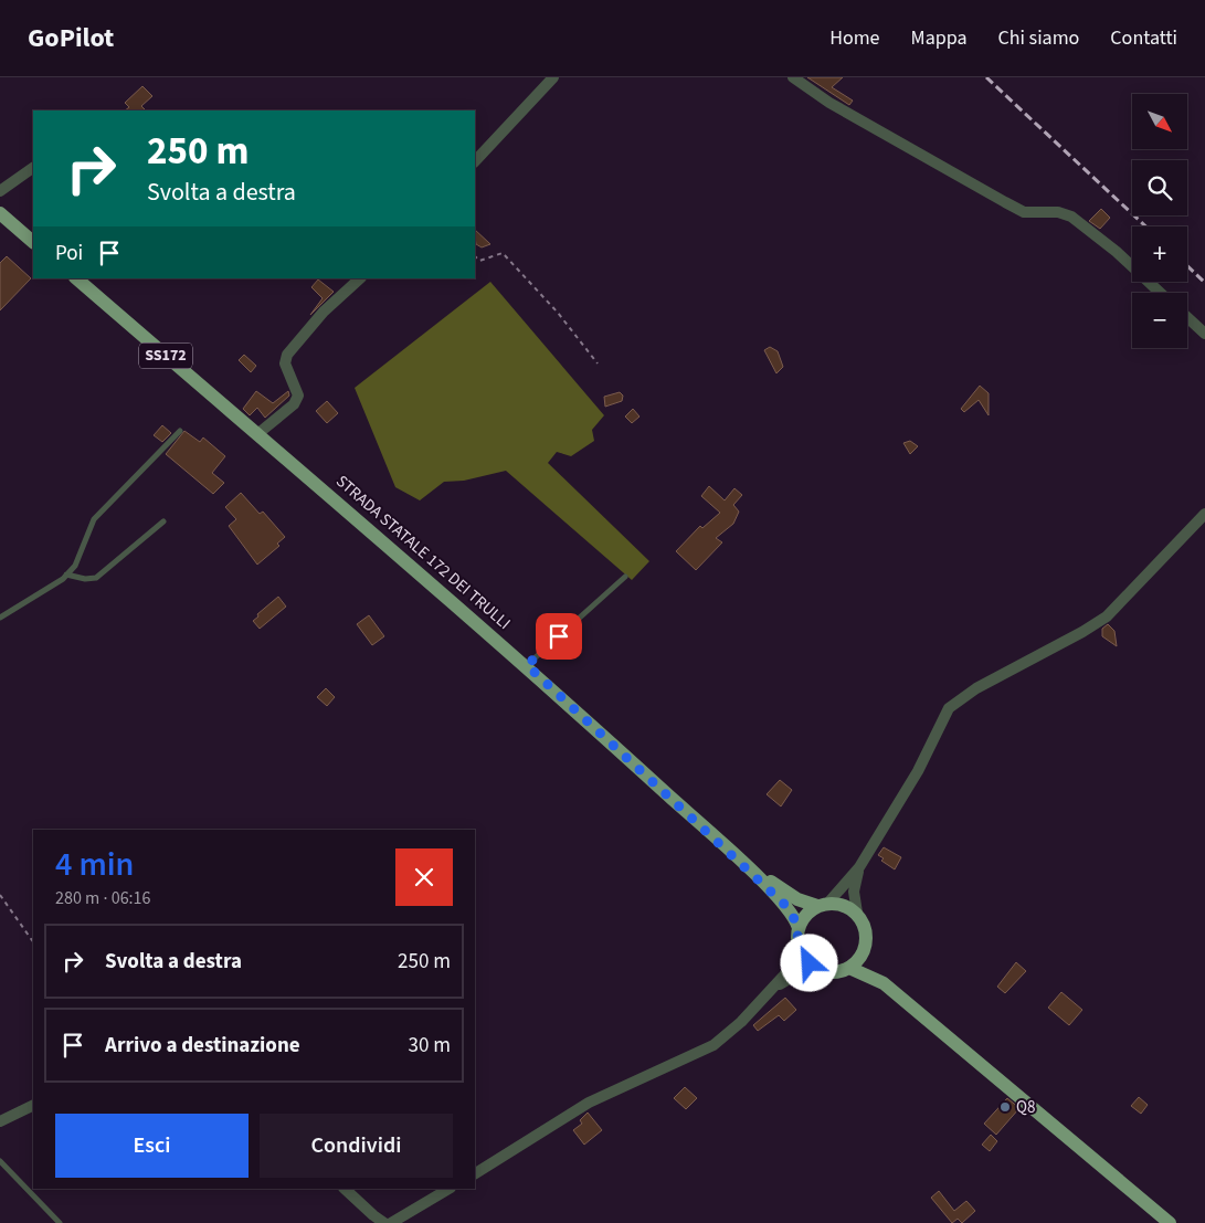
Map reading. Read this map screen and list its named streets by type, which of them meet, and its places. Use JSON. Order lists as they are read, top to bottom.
{
  "streets": {
    "main road": ["SS172", "STRADA STATALE 172 DEI TRULLI"]
  },
  "places": ["Q8"],
  "north": "bottom right",
  "page": {
    "header": "GoPilot",
    "nav": [
      "Home",
      "Mappa",
      "Chi siamo",
      "Contatti"
    ],
    "map_buttons": ["+", "−"],
    "turn": ["250 m", "Svolta a destra"],
    "then": "Poi",
    "heading": ["4 min", "280 m · 06:16"],
    "list": [
      {
        "name": "Svolta a destra",
        "value": "250 m"
      },
      {
        "name": "Arrivo a destinazione",
        "value": "30 m"
      }
    ],
    "buttons": ["Esci", "Condividi"]
  }
}
